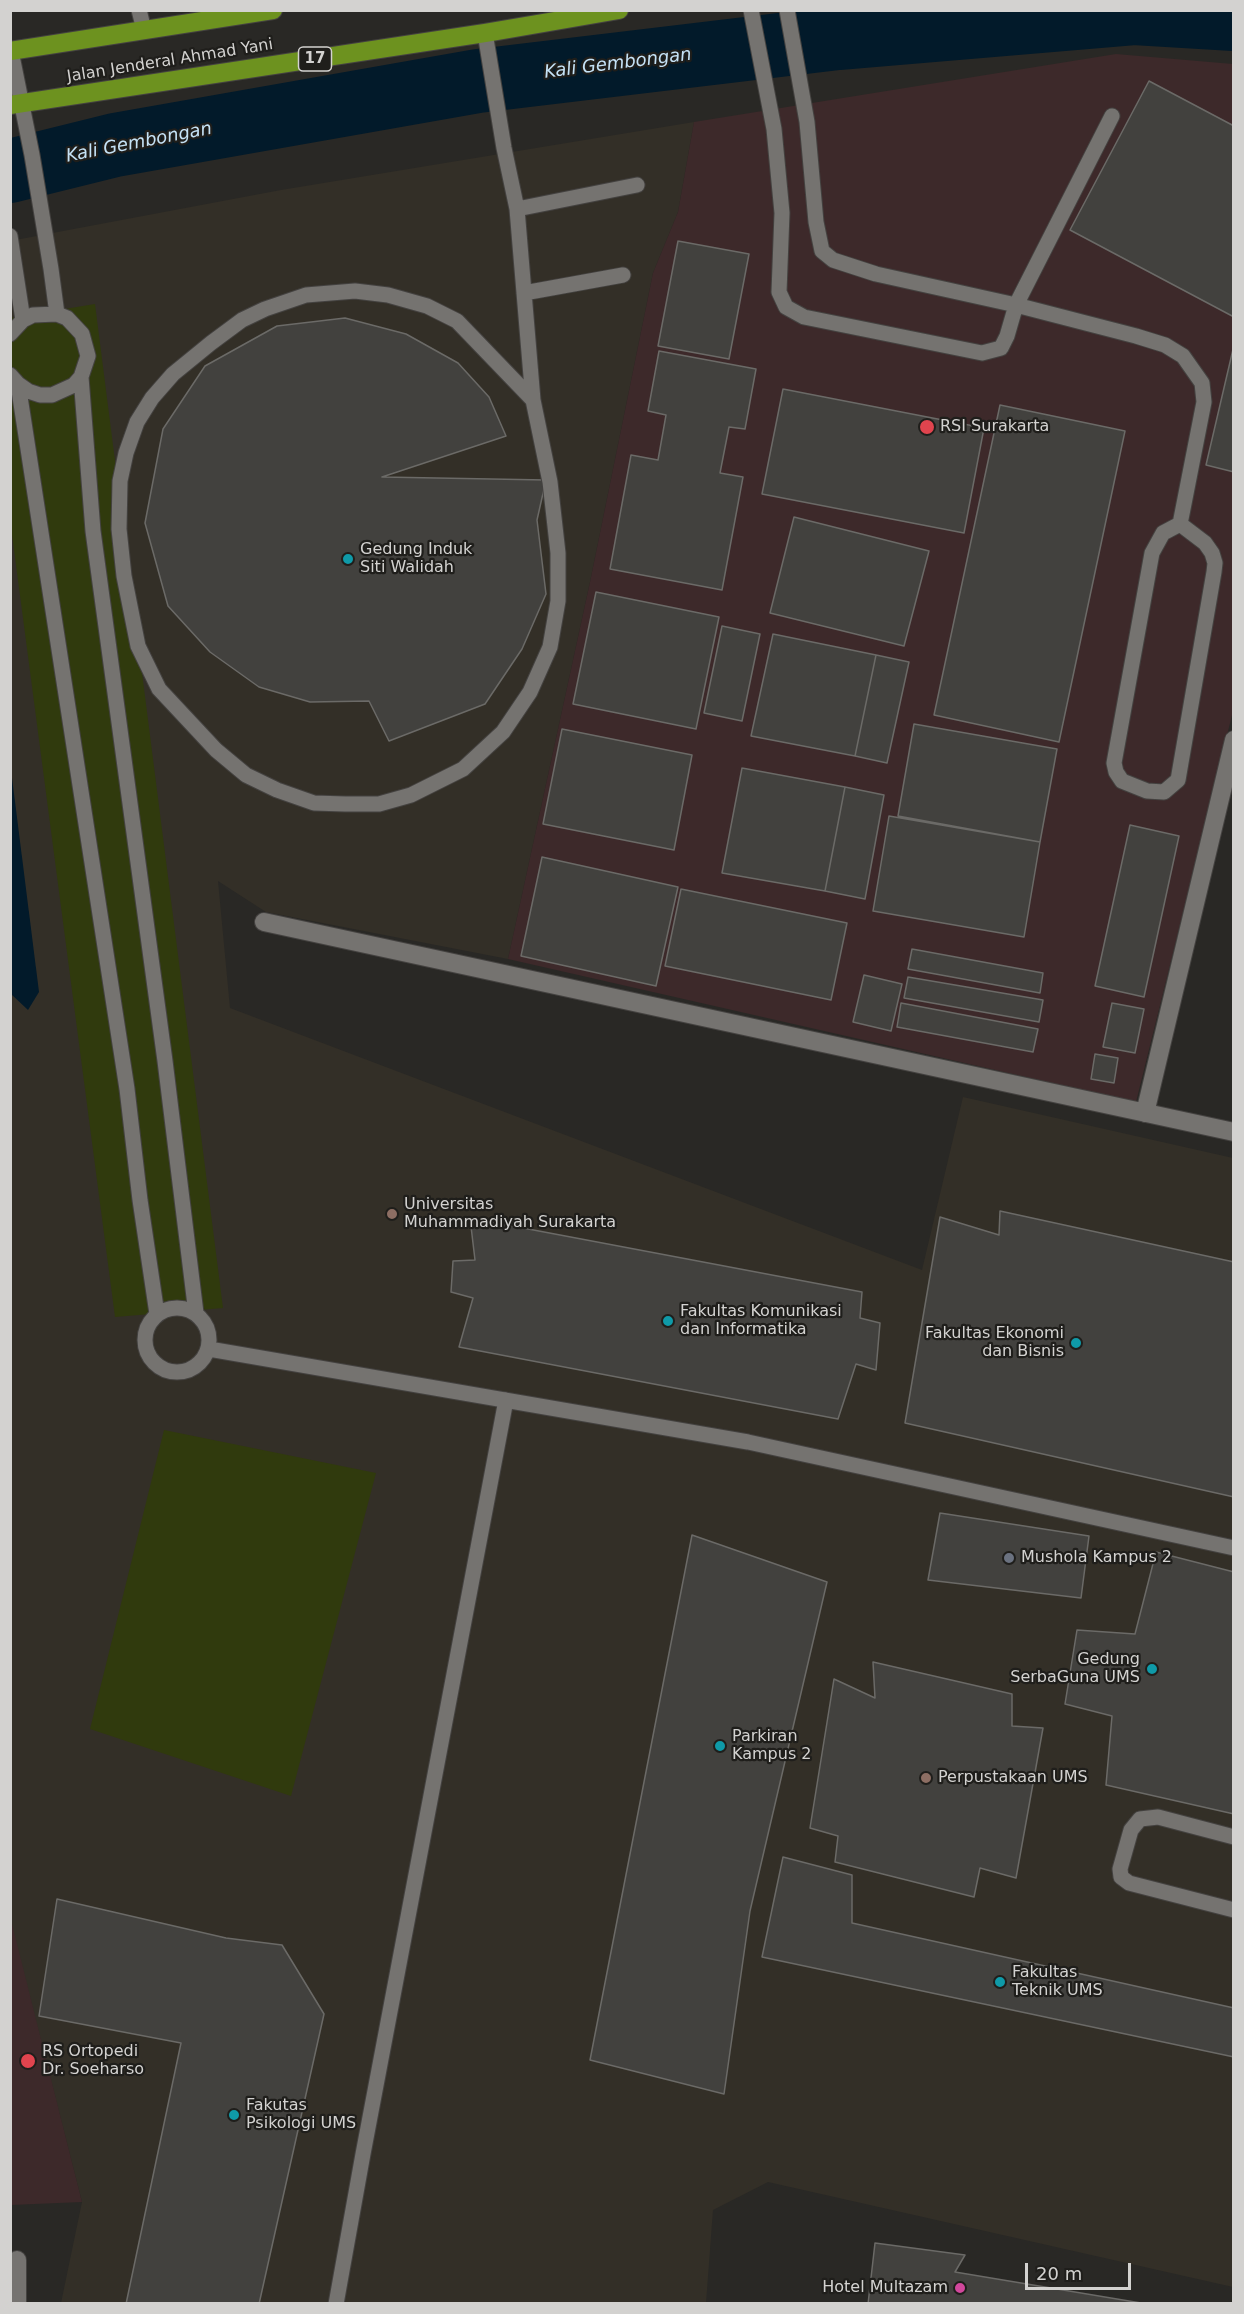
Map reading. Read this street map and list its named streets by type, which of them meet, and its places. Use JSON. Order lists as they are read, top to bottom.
{
  "streets": {
    "highway": ["17", "Jalan Jenderal Ahmad Yani"]
  },
  "water": ["Kali Gembongan"],
  "places": [
    "RSI Surakarta",
    "Gedung Induk Siti Walidah",
    "Universitas Muhammadiyah Surakarta",
    "Fakultas Komunikasi dan Informatika",
    "Fakultas Ekonomi dan Bisnis",
    "Mushola Kampus 2",
    "Gedung SerbaGuna UMS",
    "Parkiran Kampus 2",
    "Perpustakaan UMS",
    "Fakultas Teknik UMS",
    "RS Ortopedi Dr. Soeharso",
    "Fakutas Psikologi UMS",
    "Hotel Multazam"
  ],
  "scale_bar": "20 m"
}
